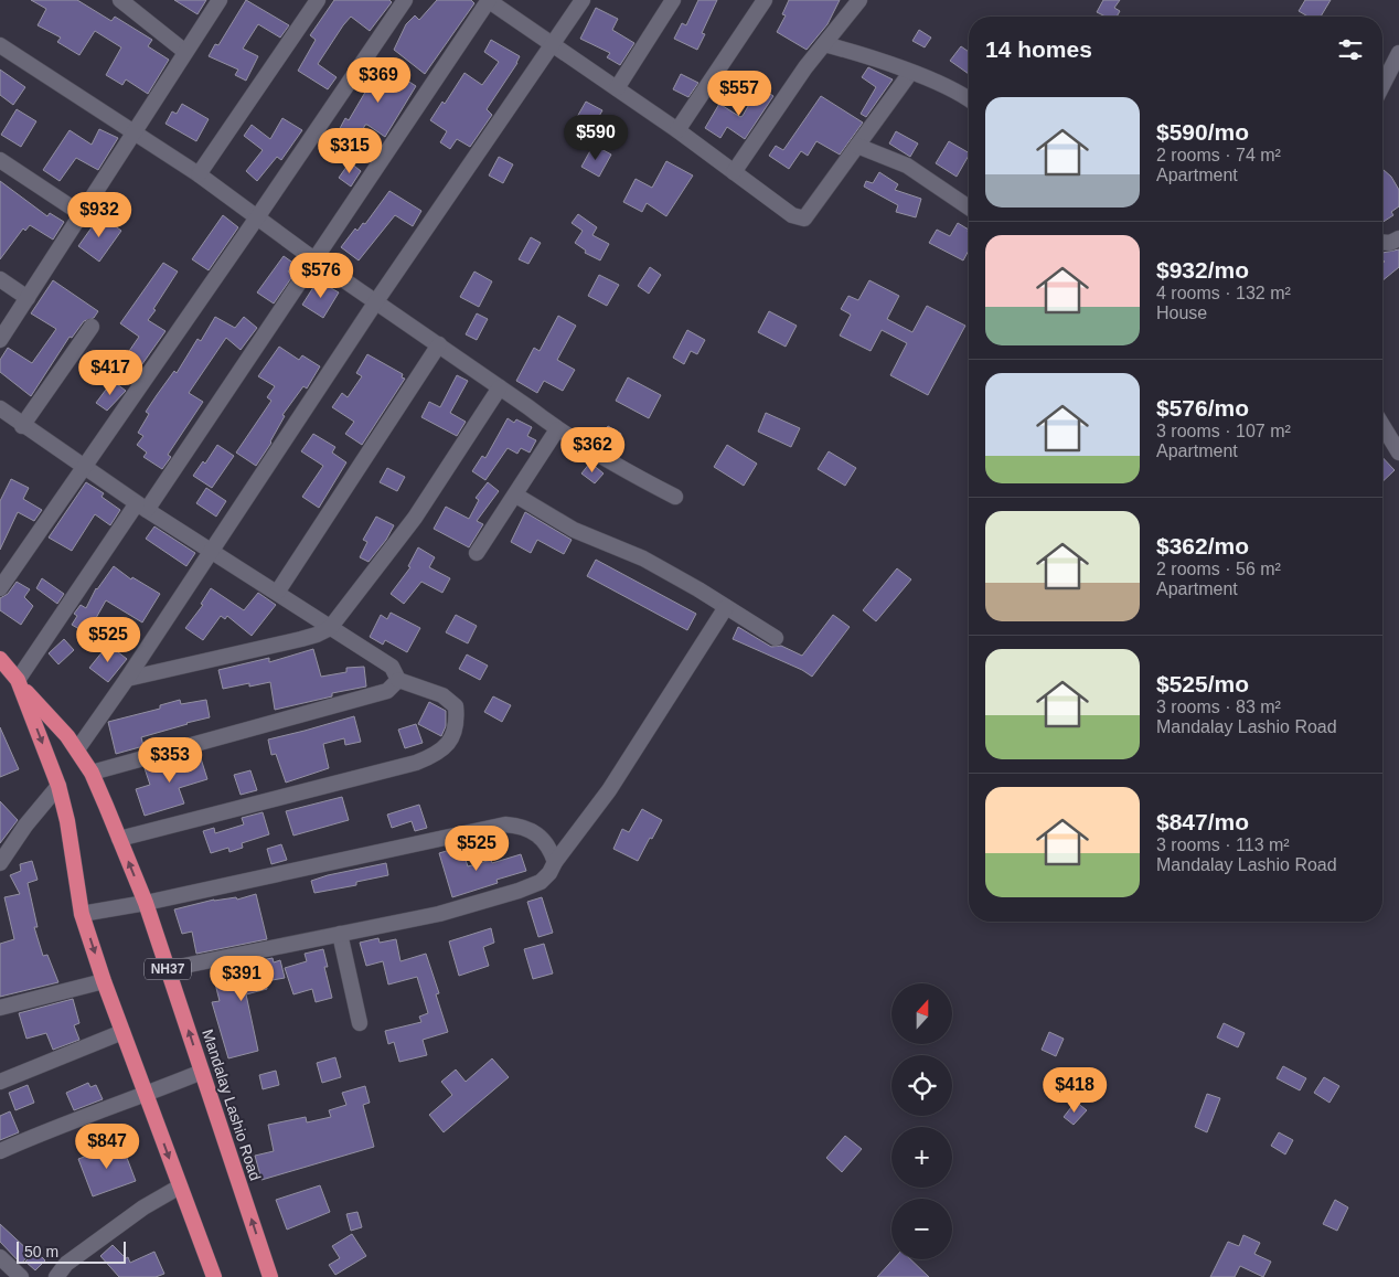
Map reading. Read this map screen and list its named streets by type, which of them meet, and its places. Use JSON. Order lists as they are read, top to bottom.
{
  "streets": {
    "highway": ["NH37", "Mandalay Lashio Road"]
  },
  "scale_bar": "50 m",
  "north": "top",
  "page": {
    "heading": "14 homes",
    "price": [
      "$369",
      "$557",
      "$590",
      "$315",
      "$932",
      "$576",
      "$417",
      "$362",
      "$525",
      "$353",
      "$525",
      "$391",
      "$418",
      "$847"
    ],
    "list": [
      {
        "name": "$590/mo",
        "note": "2 rooms · 74 m² · Apartment"
      },
      {
        "name": "$932/mo",
        "note": "4 rooms · 132 m² · House"
      },
      {
        "name": "$576/mo",
        "note": "3 rooms · 107 m² · Apartment"
      },
      {
        "name": "$362/mo",
        "note": "2 rooms · 56 m² · Apartment"
      },
      {
        "name": "$525/mo",
        "note": "3 rooms · 83 m² · Mandalay Lashio Road"
      },
      {
        "name": "$847/mo",
        "note": "3 rooms · 113 m² · Mandalay Lashio Road"
      }
    ],
    "map_buttons": ["+", "−"],
    "scale": "50 m"
  }
}
